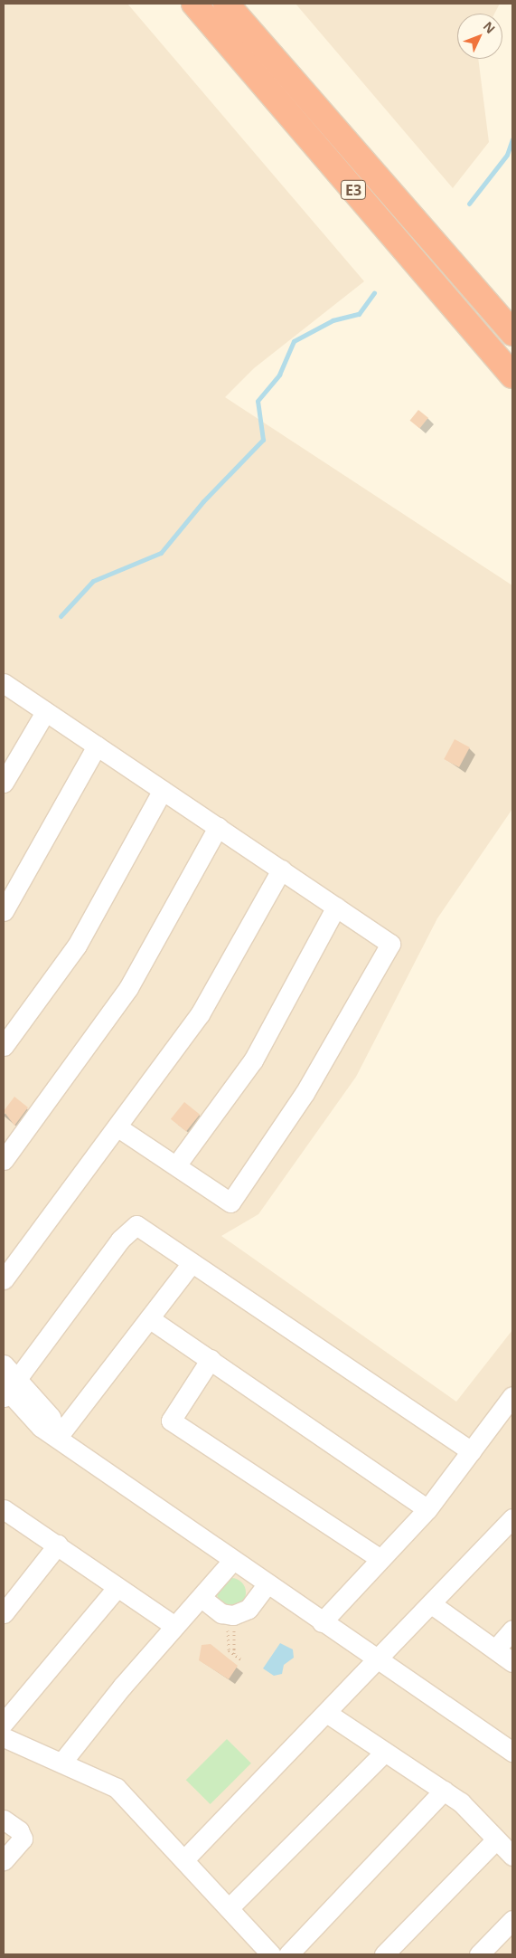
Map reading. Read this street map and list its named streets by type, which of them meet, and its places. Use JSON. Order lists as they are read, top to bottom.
{
  "streets": {
    "highway": ["E3"]
  },
  "north": "top right"
}
